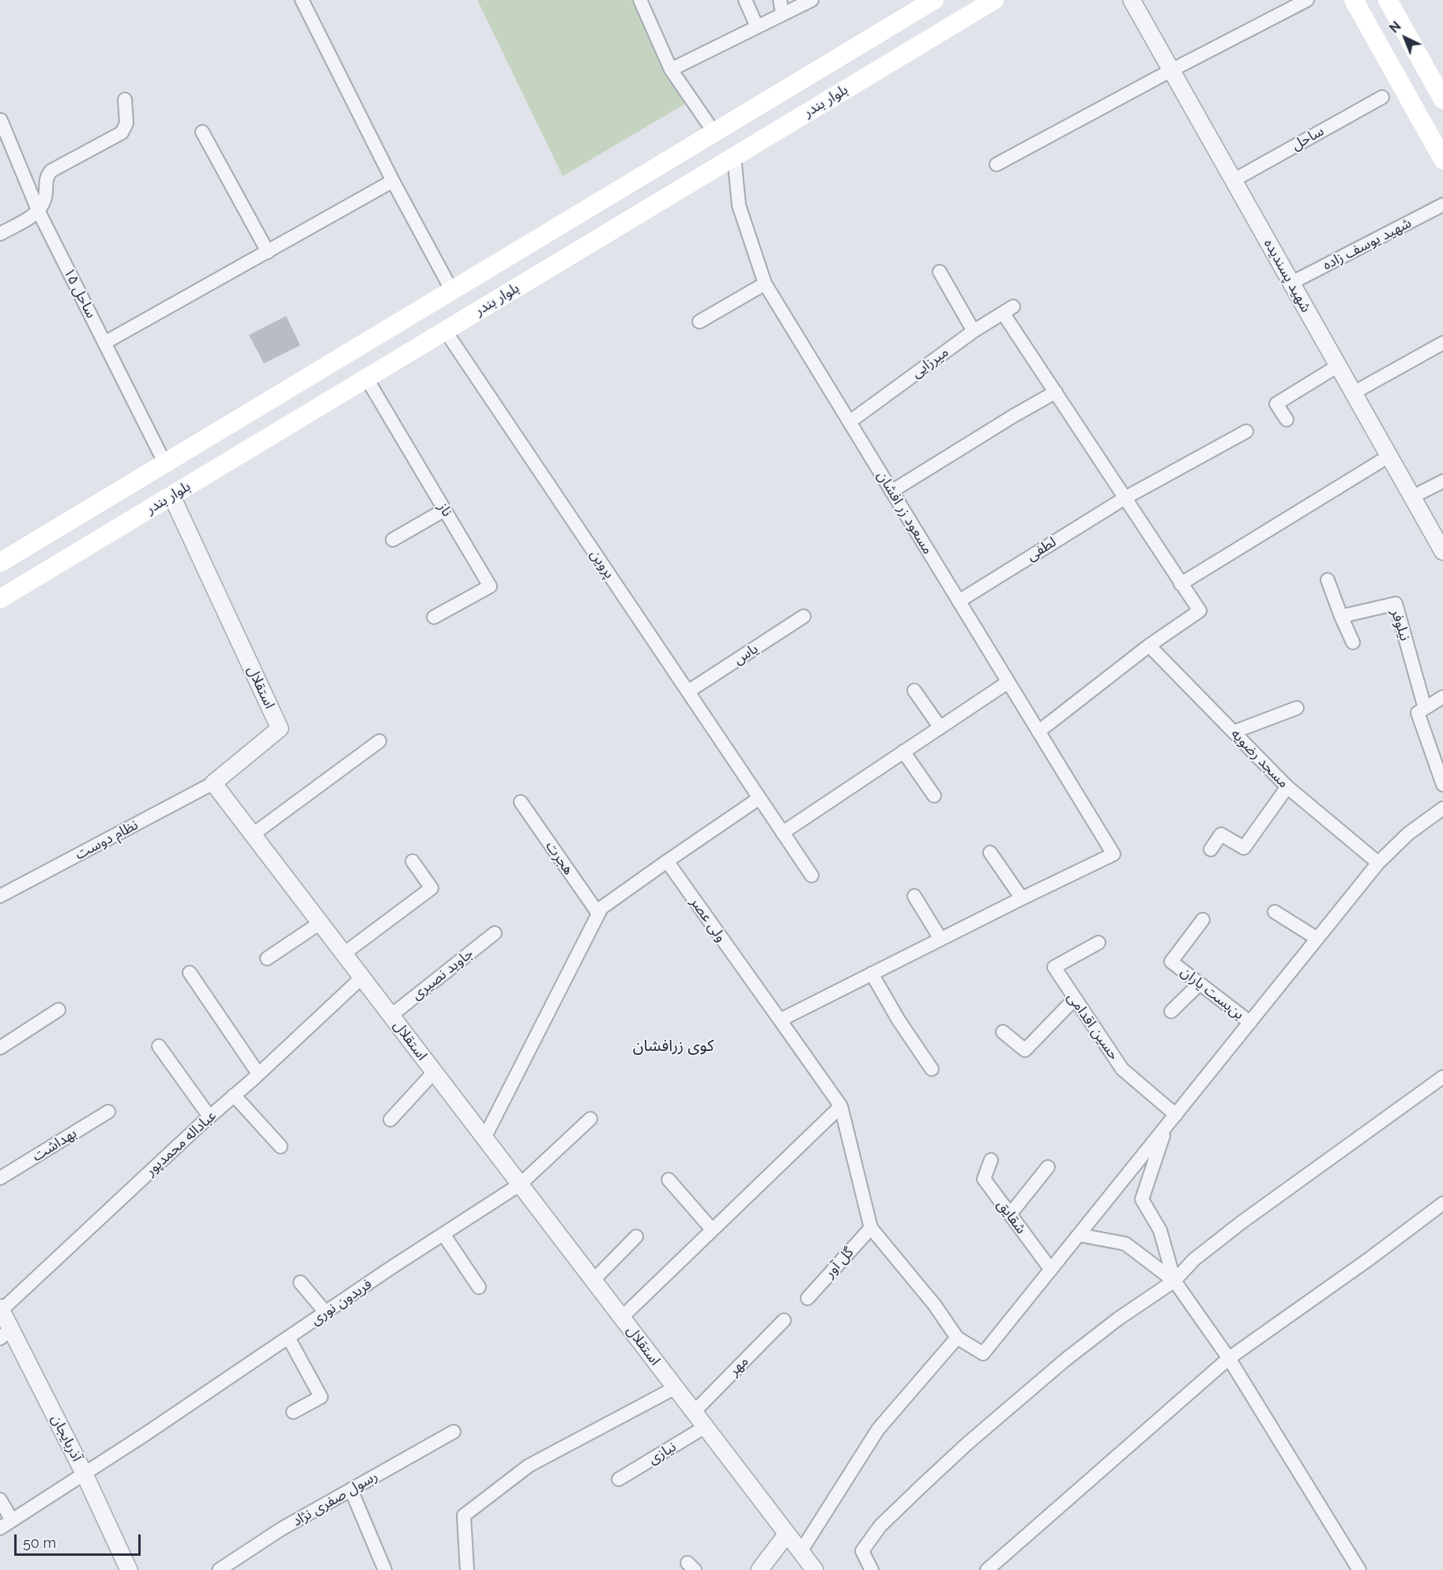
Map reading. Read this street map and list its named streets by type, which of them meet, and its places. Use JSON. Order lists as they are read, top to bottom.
{
  "streets": {
    "main road": ["بلوار بندر"],
    "street": [
      "ساحل",
      "شهید یوسف زاده",
      "شهید پسندیده",
      "ساحل ۱۵",
      "میرزایی",
      "ناز",
      "مسعود زر افشان",
      "لطفی",
      "پروین",
      "نیلوفر",
      "یاس",
      "استقلال",
      "مسجد رضویه",
      "نظام دوست",
      "هجرت",
      "ولی عصر",
      "جاوید نصیری",
      "بن‌بست یاران",
      "حسین اقدامی",
      "عباداله محمدپور",
      "بهداشت",
      "شقایق",
      "گل آور",
      "فریدون نوری",
      "مهر",
      "آذربایجان",
      "نیازی",
      "رسول صفری نژاد"
    ]
  },
  "crossings": [
    ["بلوار بندر", "ناز"],
    ["بلوار بندر", "مسعود زر افشان"],
    ["بلوار بندر", "پروین"],
    ["بلوار بندر", "استقلال"],
    ["ساحل", "شهید پسندیده"],
    ["شهید یوسف زاده", "شهید پسندیده"],
    ["میرزایی", "مسعود زر افشان"],
    ["مسعود زر افشان", "لطفی"],
    ["پروین", "یاس"],
    ["استقلال", "نظام دوست"],
    ["استقلال", "جاوید نصیری"],
    ["استقلال", "عباداله محمدپور"],
    ["استقلال", "فریدون نوری"],
    ["استقلال", "مهر"],
    ["استقلال", "نیازی"],
    ["عباداله محمدپور", "آذربایجان"],
    ["فریدون نوری", "آذربایجان"]
  ],
  "districts": ["کوی زرافشان"],
  "scale_bar": "50 m",
  "north": "top left"
}
